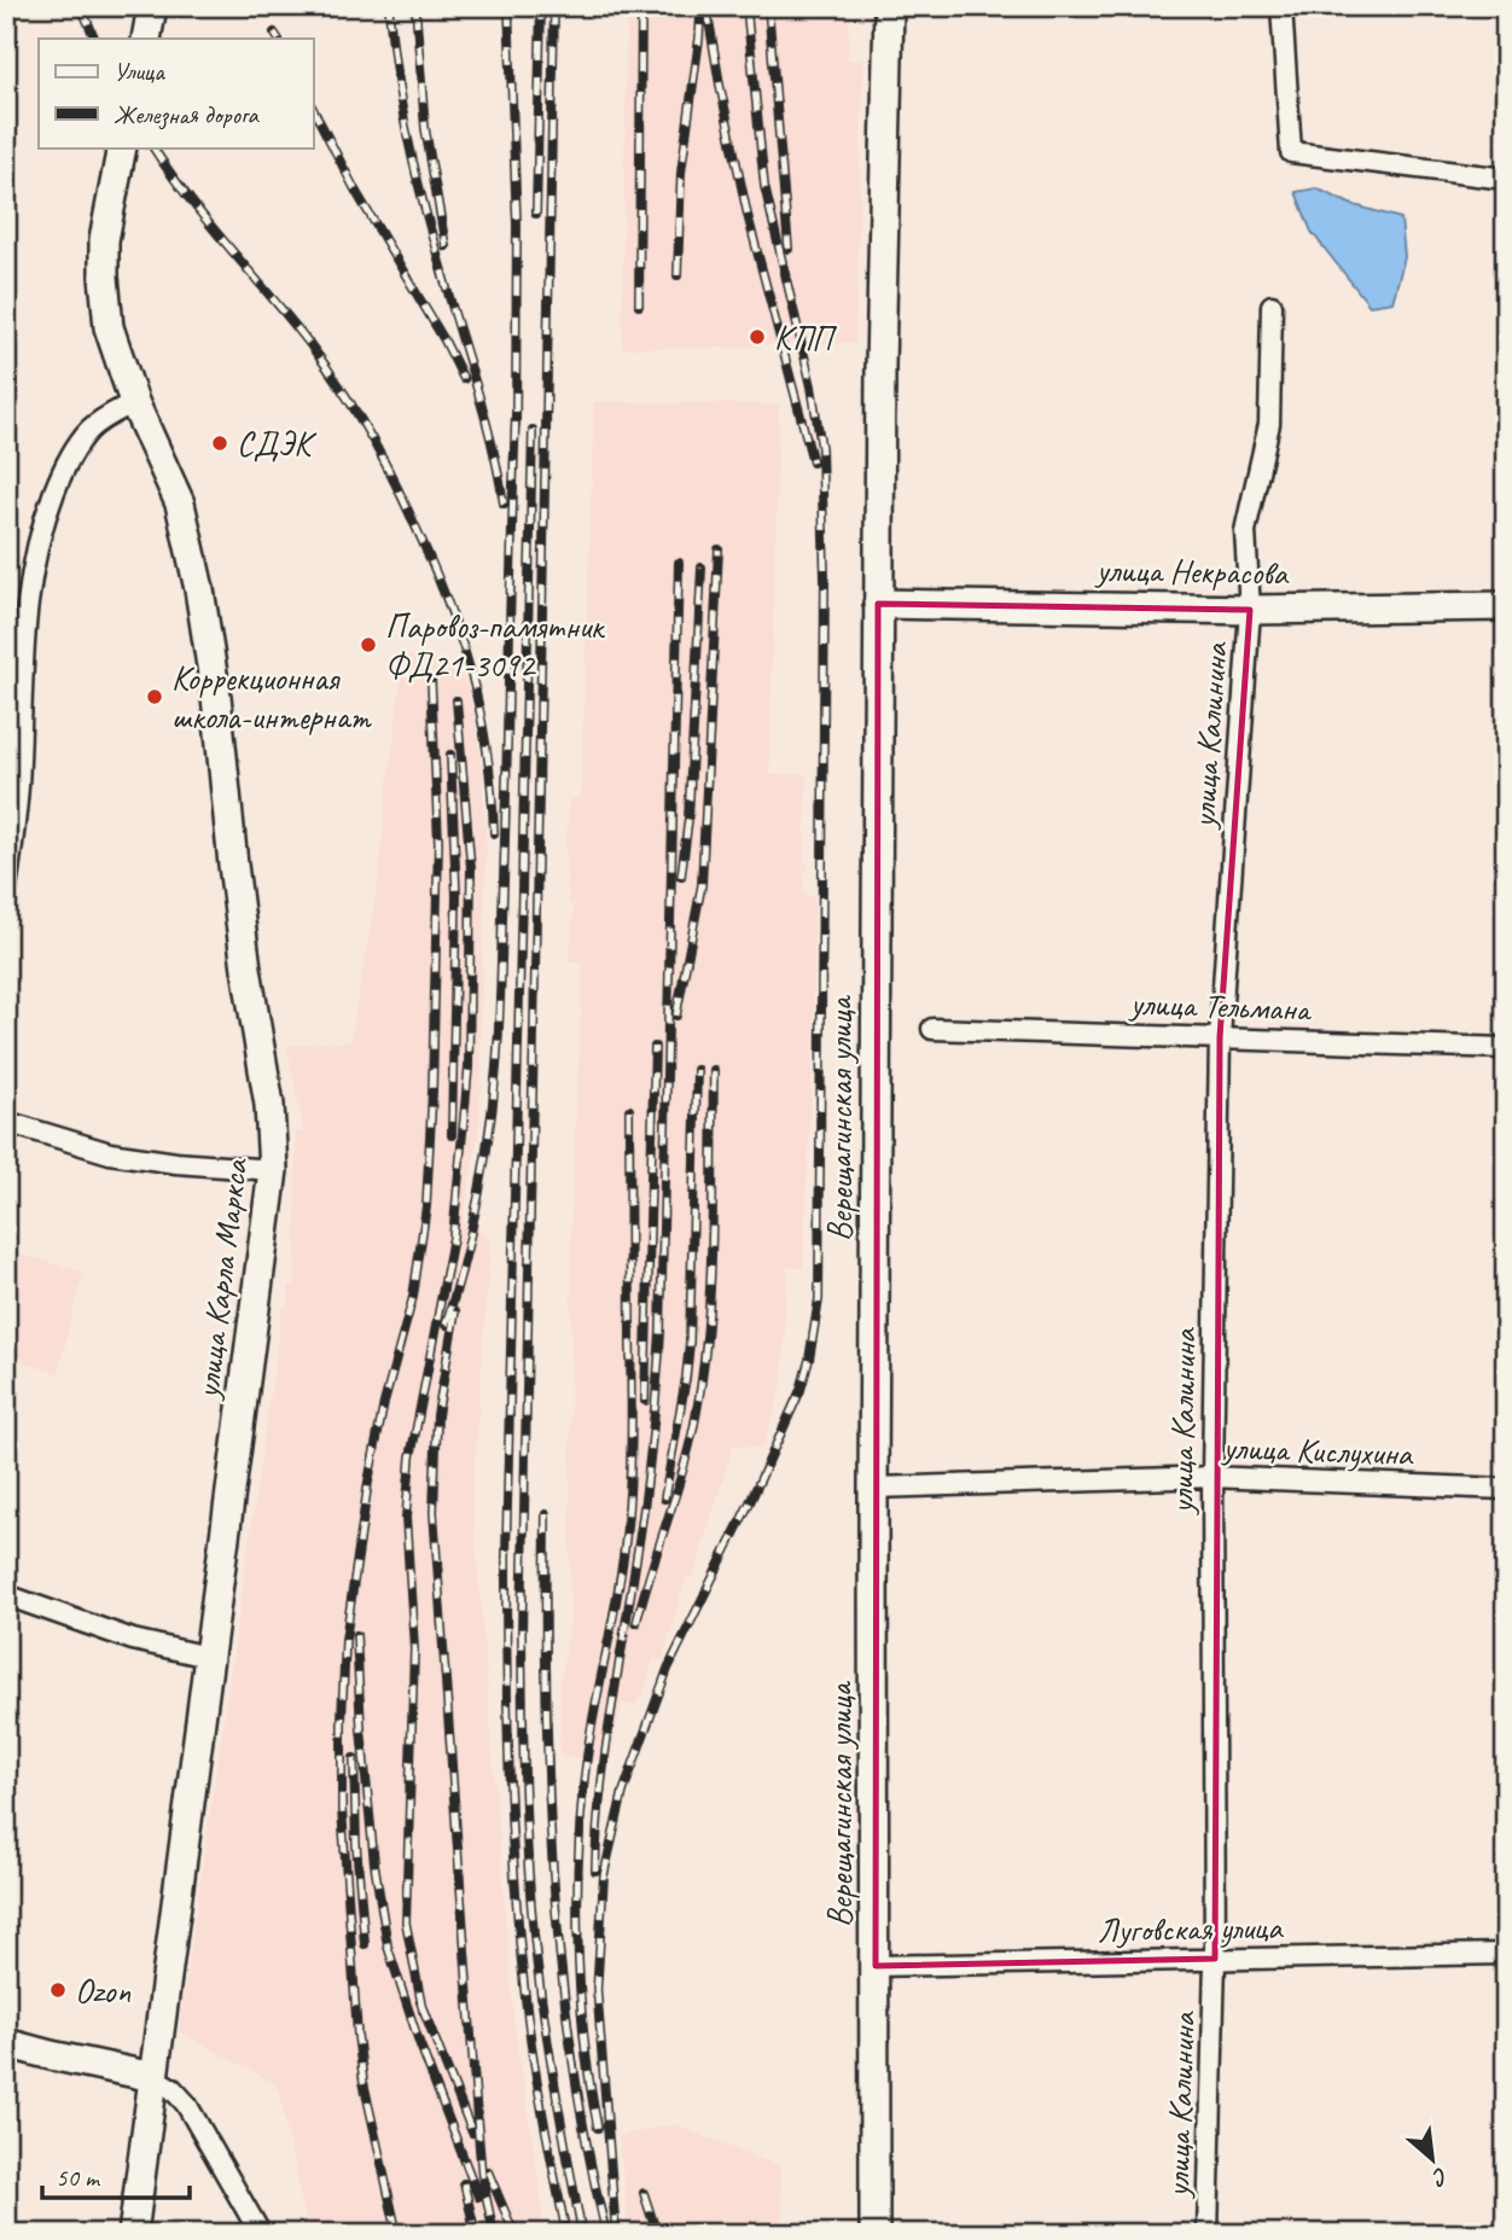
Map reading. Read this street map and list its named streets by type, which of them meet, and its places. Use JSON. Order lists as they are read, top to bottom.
{
  "streets": {
    "main road": ["улица Некрасова", "Верещагинская улица", "улица Карла Маркса"],
    "street": [
      "улица Калинина",
      "улица Тельмана",
      "улица Кислухина",
      "Луговская улица"
    ]
  },
  "crossings": [
    ["улица Некрасова", "улица Калинина"],
    ["улица Некрасова", "Верещагинская улица"],
    ["улица Калинина", "улица Тельмана"],
    ["улица Калинина", "улица Кислухина"],
    ["улица Калинина", "Луговская улица"],
    ["Верещагинская улица", "улица Кислухина"],
    ["Верещагинская улица", "Луговская улица"]
  ],
  "places": [
    "КПП",
    "СДЭК",
    "Паровоз-памятник ФД21-3092",
    "Коррекционная школа-интернат",
    "Ozon"
  ],
  "legend": ["Улица", "Железная дорога"],
  "scale_bar": "50 m",
  "north": "bottom right"
}
